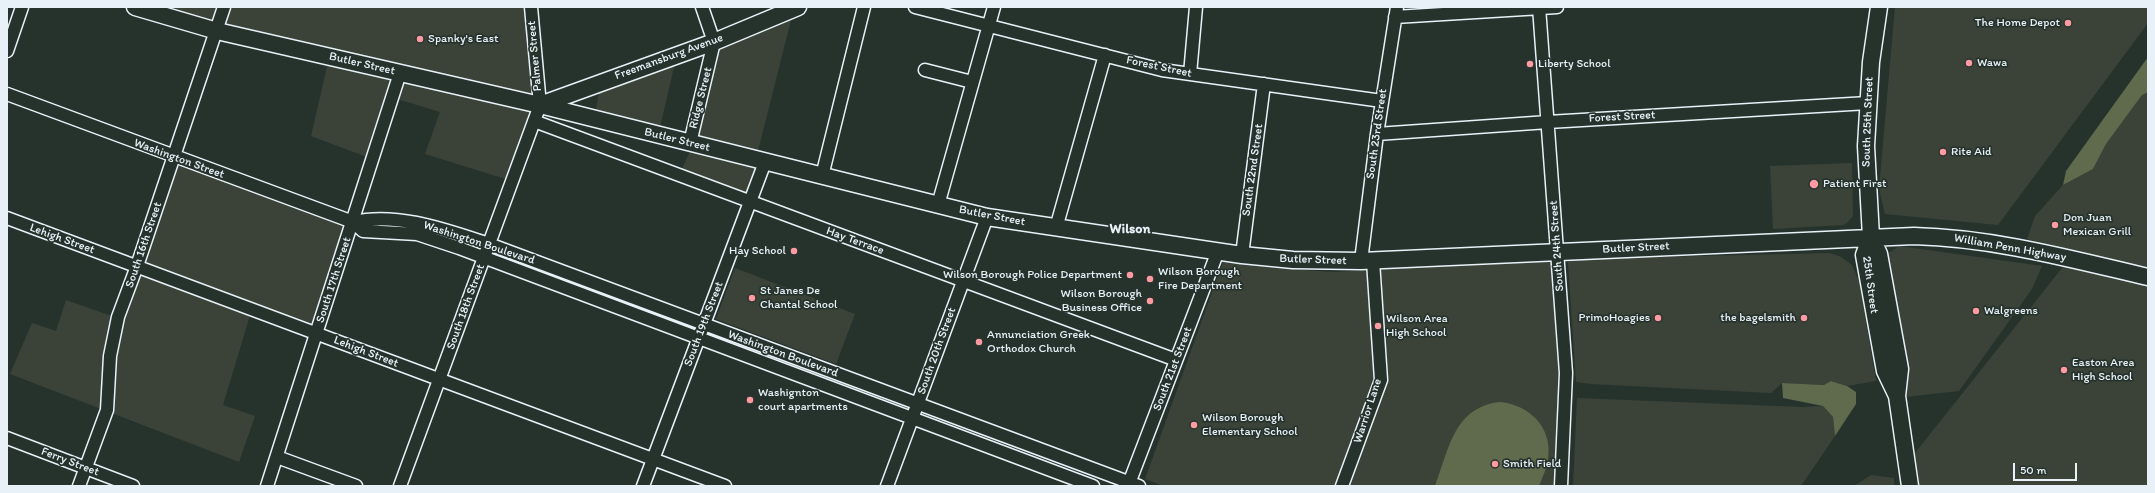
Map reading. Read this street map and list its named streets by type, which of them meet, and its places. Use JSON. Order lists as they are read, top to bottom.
{
  "streets": {
    "main road": [
      "Freemansburg Avenue",
      "Butler Street",
      "South 25th Street",
      "William Penn Highway",
      "25th Street"
    ],
    "street": [
      "Palmer Street",
      "Forest Street",
      "Ridge Street",
      "South 23rd Street",
      "Washington Street",
      "South 22nd Street",
      "Lehigh Street",
      "Hay Terrace",
      "Washington Boulevard",
      "South 16th Street",
      "South 24th Street",
      "South 17th Street",
      "South 18th Street",
      "South 19th Street",
      "South 20th Street",
      "South 21st Street",
      "Warrior Lane",
      "Ferry Street"
    ]
  },
  "crossings": [
    ["Palmer Street", "Freemansburg Avenue"],
    ["Palmer Street", "Butler Street"],
    ["Palmer Street", "South 18th Street"],
    ["Freemansburg Avenue", "Butler Street"],
    ["Freemansburg Avenue", "Ridge Street"],
    ["Freemansburg Avenue", "South 18th Street"],
    ["Butler Street", "Ridge Street"],
    ["Butler Street", "South 25th Street"],
    ["Butler Street", "South 23rd Street"],
    ["Butler Street", "South 22nd Street"],
    ["Butler Street", "South 16th Street"],
    ["Butler Street", "South 24th Street"],
    ["Butler Street", "William Penn Highway"],
    ["Butler Street", "South 17th Street"],
    ["Butler Street", "25th Street"],
    ["Butler Street", "South 18th Street"],
    ["Butler Street", "South 19th Street"],
    ["Butler Street", "South 20th Street"],
    ["Butler Street", "South 21st Street"],
    ["Butler Street", "Warrior Lane"],
    ["Forest Street", "South 25th Street"],
    ["Forest Street", "South 23rd Street"],
    ["Forest Street", "South 22nd Street"],
    ["Forest Street", "South 24th Street"],
    ["South 25th Street", "William Penn Highway"],
    ["South 25th Street", "25th Street"],
    ["South 23rd Street", "Warrior Lane"],
    ["Washington Street", "Washington Boulevard"],
    ["Washington Street", "South 16th Street"],
    ["Washington Street", "South 17th Street"],
    ["Lehigh Street", "South 16th Street"],
    ["Lehigh Street", "South 17th Street"],
    ["Lehigh Street", "South 18th Street"],
    ["Lehigh Street", "South 19th Street"],
    ["Hay Terrace", "South 18th Street"],
    ["Hay Terrace", "South 19th Street"],
    ["Hay Terrace", "South 20th Street"],
    ["Hay Terrace", "South 21st Street"],
    ["Washington Boulevard", "South 17th Street"],
    ["Washington Boulevard", "South 18th Street"],
    ["Washington Boulevard", "South 19th Street"],
    ["Washington Boulevard", "South 20th Street"],
    ["Washington Boulevard", "South 21st Street"],
    ["South 16th Street", "Ferry Street"],
    ["William Penn Highway", "25th Street"]
  ],
  "districts": ["Wilson"],
  "places": [
    "The Home Depot",
    "Spanky's East",
    "Wawa",
    "Liberty School",
    "Rite Aid",
    "Patient First",
    "Don Juan Mexican Grill",
    "Hay School",
    "Wilson Borough Police Department",
    "Wilson Borough Fire Department",
    "St Janes De Chantal School",
    "Wilson Borough Business Office",
    "Walgreens",
    "PrimoHoagies",
    "the bagelsmith",
    "Wilson Area High School",
    "Annunciation Greek Orthodox Church",
    "Easton Area High School",
    "Washignton court apartments",
    "Wilson Borough Elementary School",
    "Smith Field"
  ],
  "scale_bar": "50 m"
}
